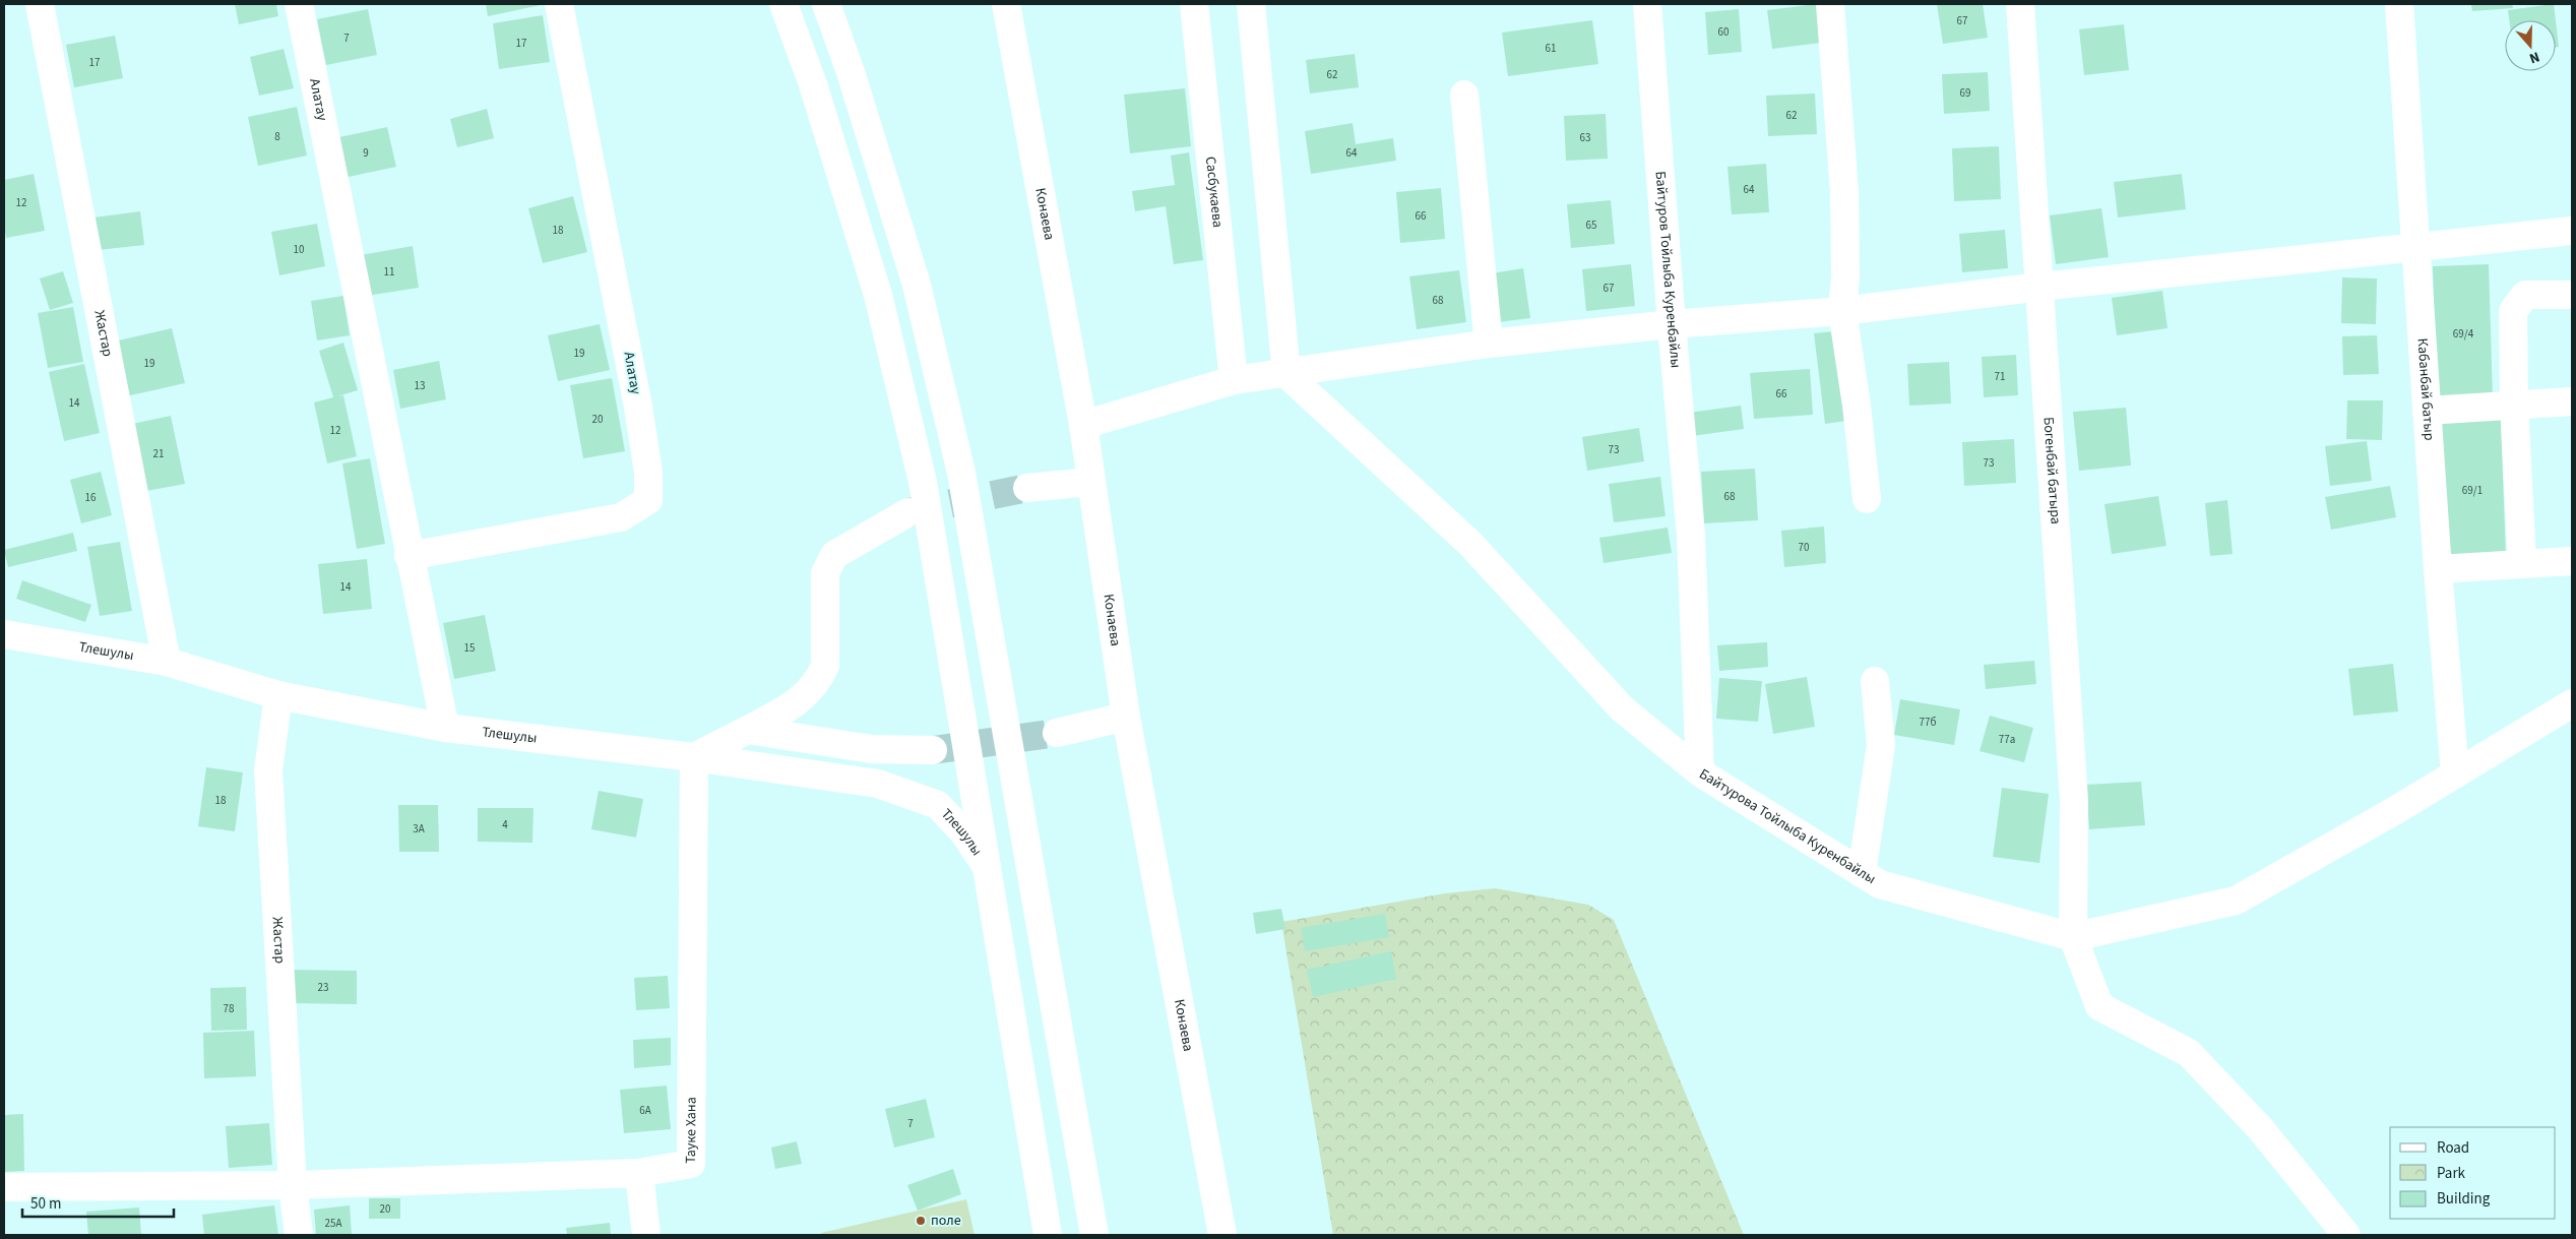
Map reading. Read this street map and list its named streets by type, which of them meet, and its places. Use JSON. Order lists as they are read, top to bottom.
{
  "streets": {
    "main road": [
      "Алатау",
      "Сасбукаева",
      "Конаева",
      "Байтуров Тойлыба Куренбайлы",
      "Жастар",
      "Кабанбай батыр",
      "Богенбай батыра",
      "Тлешулы",
      "Байтурова Тойлыба Куренбайлы",
      "Тауке Хана"
    ]
  },
  "crossings": [
    ["Алатау", "Тлешулы"],
    ["Байтуров Тойлыба Куренбайлы", "Байтурова Тойлыба Куренбайлы"],
    ["Жастар", "Тлешулы"],
    ["Жастар", "Тауке Хана"],
    ["Богенбай батыра", "Байтурова Тойлыба Куренбайлы"],
    ["Тлешулы", "Тауке Хана"]
  ],
  "places": ["поле"],
  "house_numbers": [
    "67",
    "60",
    "7",
    "17",
    "61",
    "17",
    "62",
    "69",
    "62",
    "8",
    "63",
    "9",
    "64",
    "64",
    "12",
    "66",
    "65",
    "18",
    "10",
    "11",
    "67",
    "68",
    "69/4",
    "19",
    "19",
    "71",
    "13",
    "66",
    "14",
    "20",
    "12",
    "73",
    "21",
    "73",
    "69/1",
    "68",
    "16",
    "70",
    "14",
    "15",
    "77б",
    "77а",
    "18",
    "4",
    "3А",
    "23",
    "78",
    "6А",
    "7",
    "20",
    "25А"
  ],
  "legend": ["Road", "Park", "Building"],
  "scale_bar": "50 m",
  "north": "bottom"
}
